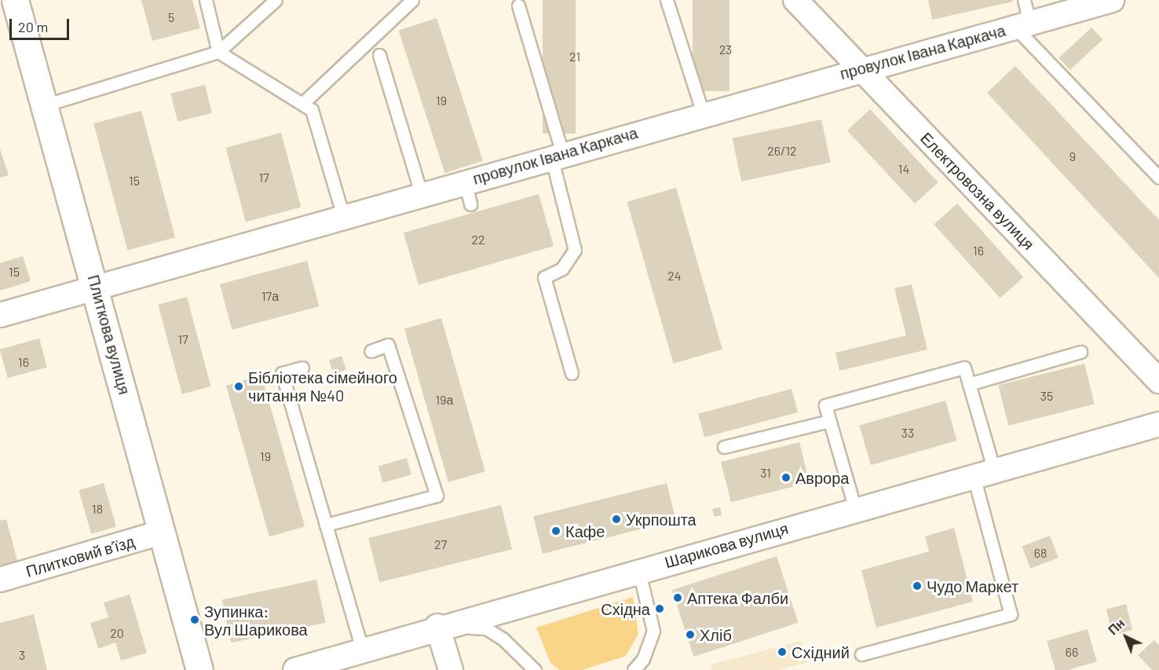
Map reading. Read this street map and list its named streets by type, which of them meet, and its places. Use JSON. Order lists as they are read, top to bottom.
{
  "streets": {
    "street": [
      "провулок Івана Каркача",
      "Електровозна вулиця",
      "Плиткова вулиця",
      "Шарикова вулиця",
      "Плитковий в’їзд"
    ]
  },
  "crossings": [
    ["провулок Івана Каркача", "Електровозна вулиця"],
    ["провулок Івана Каркача", "Плиткова вулиця"],
    ["Плиткова вулиця", "Плитковий в’їзд"]
  ],
  "places": [
    "Бібліотека сімейного читання №40",
    "Аврора",
    "Укрпошта",
    "Кафе",
    "Чудо Маркет",
    "Аптека Фалби",
    "Східна",
    "Зупинка: Вул Шарикова",
    "Хліб",
    "Східний"
  ],
  "house_numbers": [
    "5",
    "23",
    "21",
    "19",
    "26/12",
    "9",
    "14",
    "17",
    "15",
    "22",
    "16",
    "15",
    "24",
    "17а",
    "17",
    "16",
    "35",
    "19а",
    "33",
    "19",
    "31",
    "18",
    "27",
    "68",
    "20",
    "66",
    "3"
  ],
  "scale_bar": "20 m",
  "north": "top left"
}
